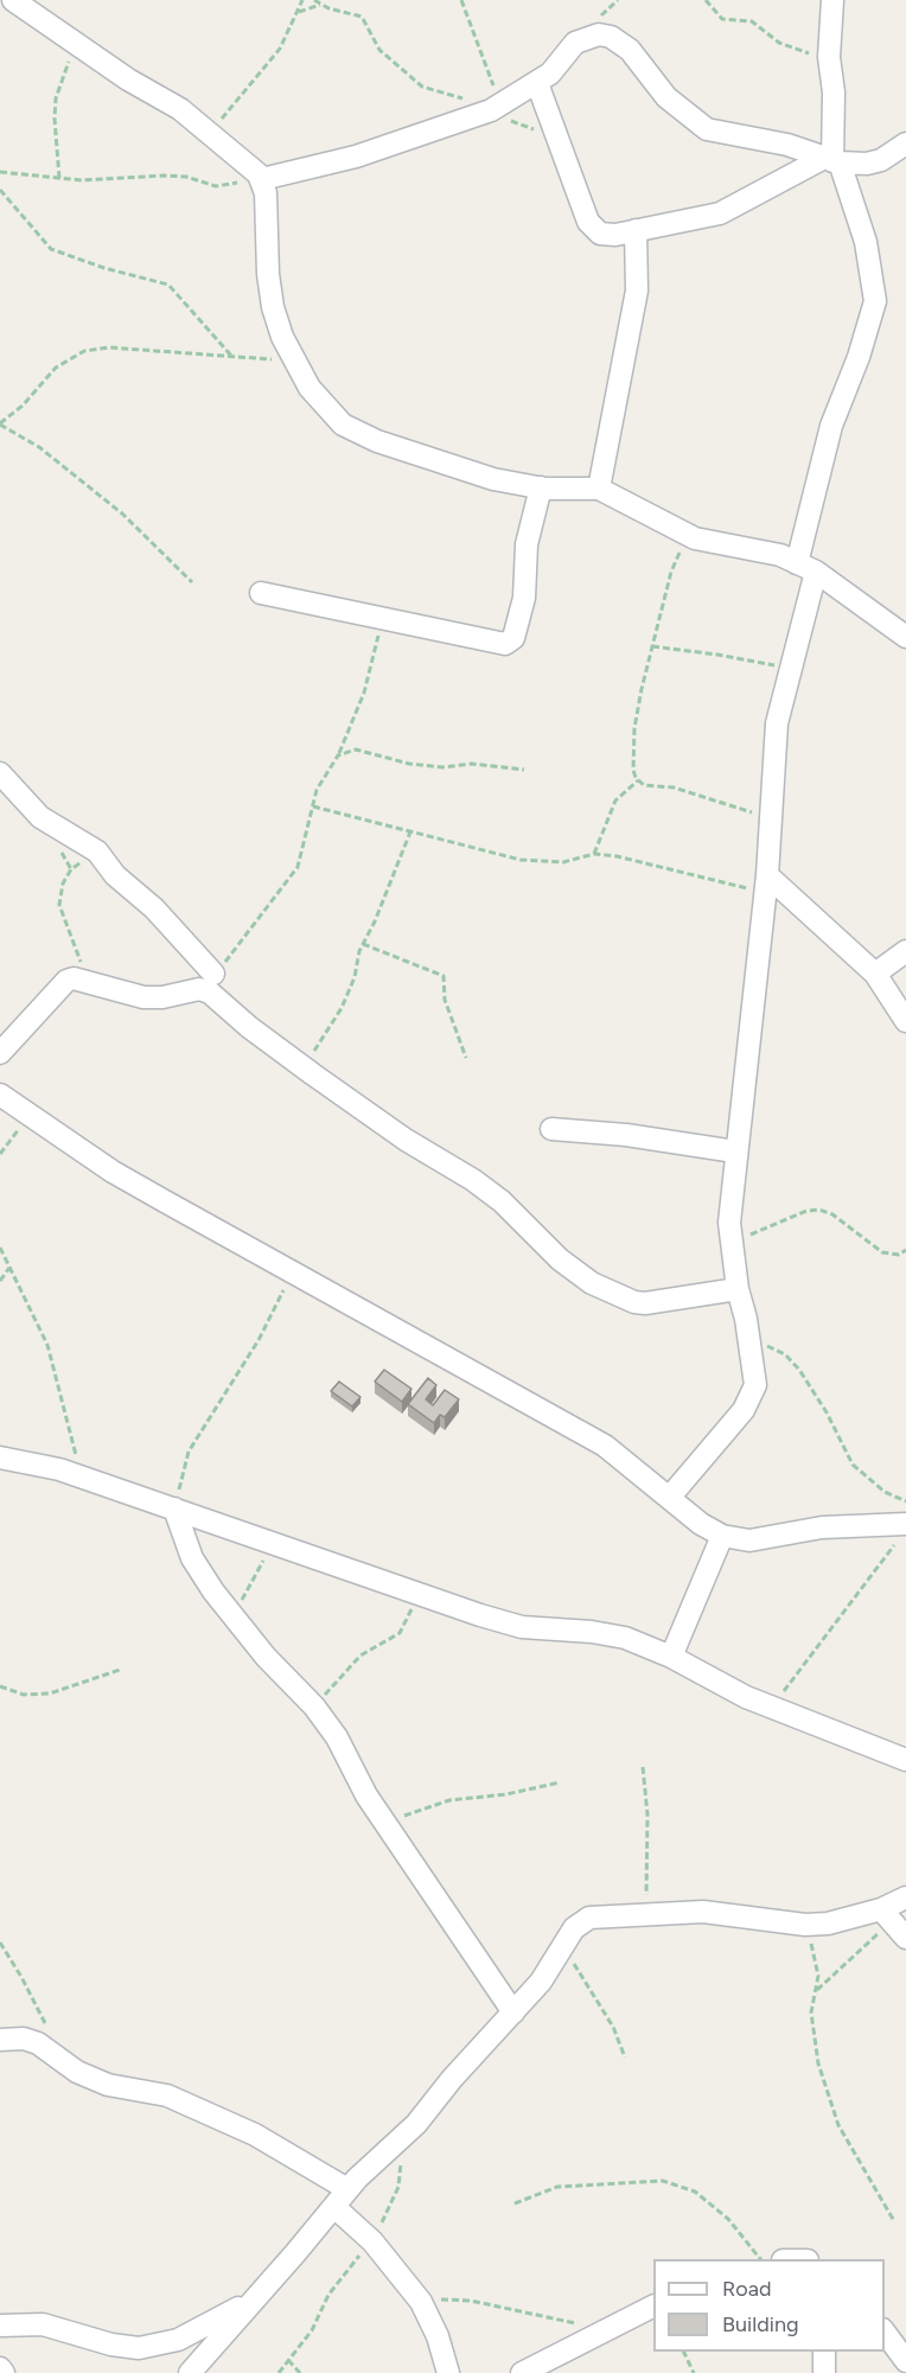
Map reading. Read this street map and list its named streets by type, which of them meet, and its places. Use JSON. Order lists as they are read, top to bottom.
{
  "legend": ["Road", "Building"]
}
